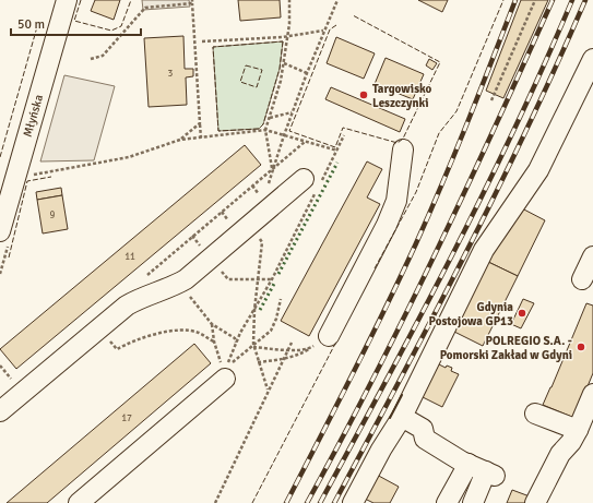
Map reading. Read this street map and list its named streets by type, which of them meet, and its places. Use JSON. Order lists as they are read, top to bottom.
{
  "streets": {
    "street": ["Młyńska"]
  },
  "places": ["Targowisko Leszczynki", "Gdynia Postojowa GP13", "POLREGIO S.A. - Pomorski Zakład w Gdyni"],
  "house_numbers": [
    "3",
    "9",
    "11",
    "17"
  ],
  "scale_bar": "50 m"
}
